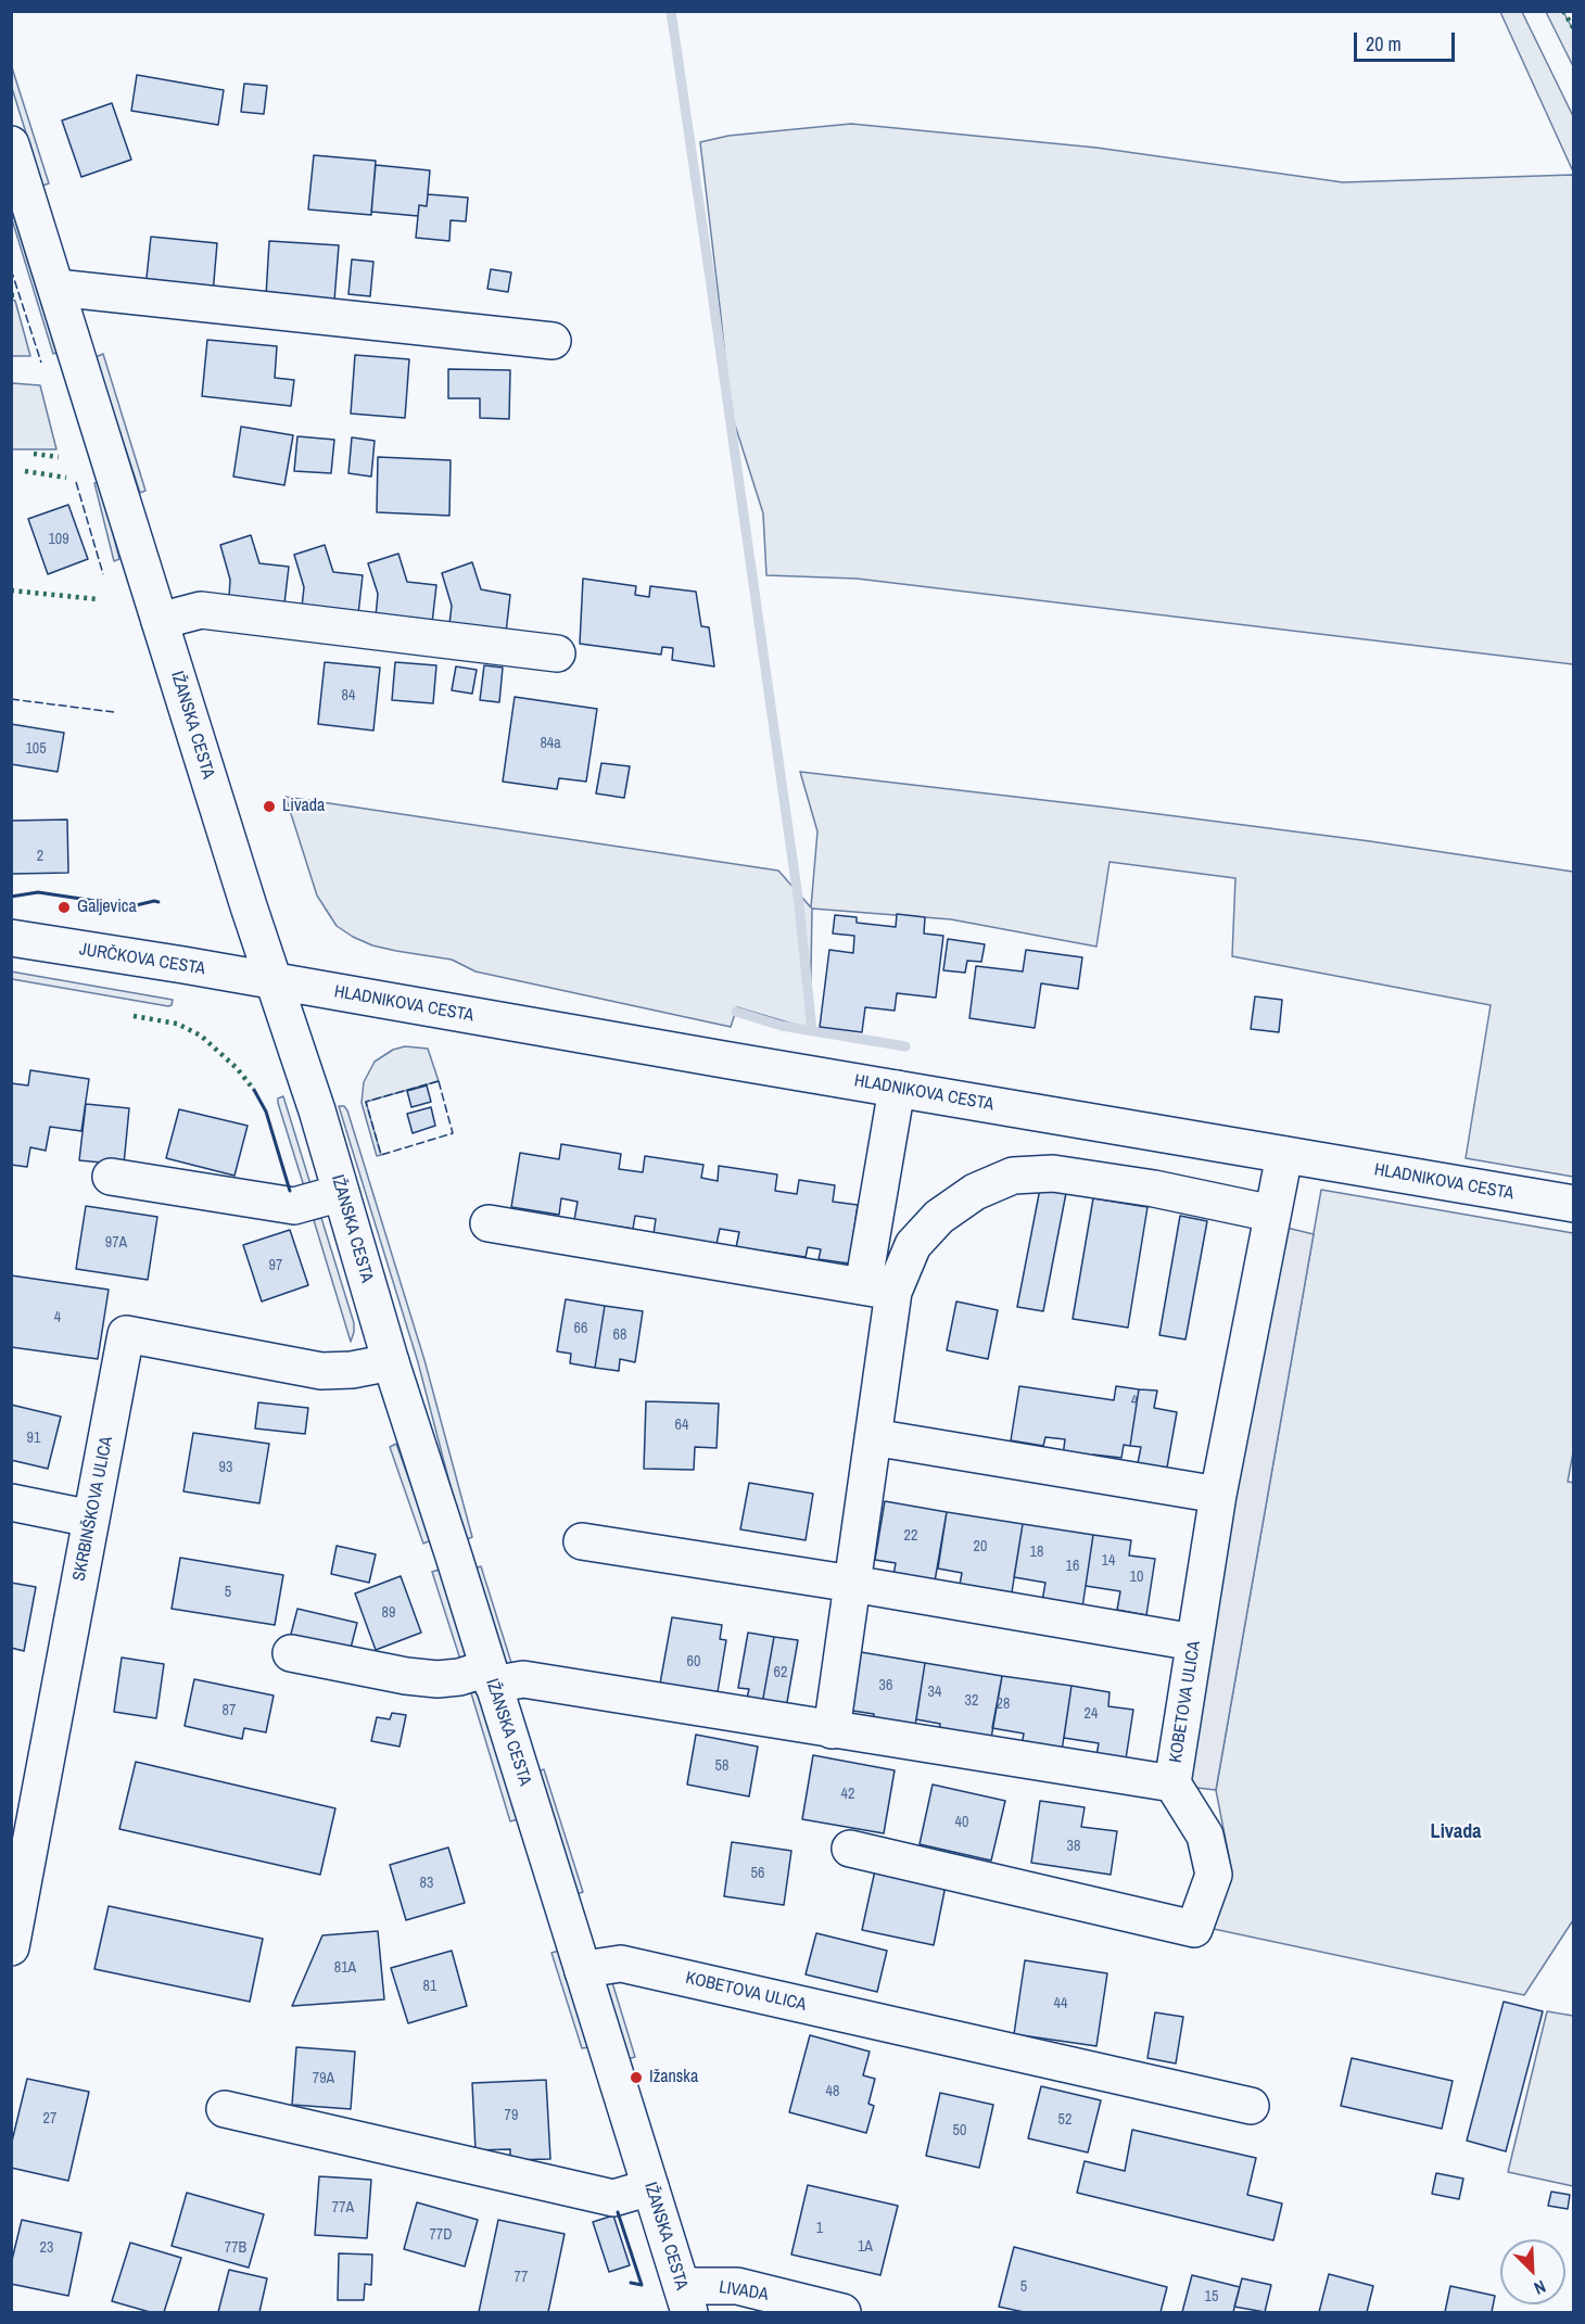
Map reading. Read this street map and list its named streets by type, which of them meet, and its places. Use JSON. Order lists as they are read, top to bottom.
{
  "streets": {
    "main road": [
      "IŽANSKA CESTA",
      "JURČKOVA CESTA",
      "HLADNIKOVA CESTA",
      "SKRBINŠKOVA ULICA",
      "KOBETOVA ULICA",
      "LIVADA"
    ]
  },
  "crossings": [
    ["IŽANSKA CESTA", "JURČKOVA CESTA"],
    ["IŽANSKA CESTA", "HLADNIKOVA CESTA"],
    ["IŽANSKA CESTA", "SKRBINŠKOVA ULICA"],
    ["IŽANSKA CESTA", "KOBETOVA ULICA"],
    ["IŽANSKA CESTA", "LIVADA"],
    ["JURČKOVA CESTA", "HLADNIKOVA CESTA"],
    ["HLADNIKOVA CESTA", "KOBETOVA ULICA"]
  ],
  "districts": ["Livada"],
  "places": ["Livada", "Galjevica", "Ižanska"],
  "house_numbers": [
    "109",
    "84",
    "84a",
    "105",
    "2",
    "97A",
    "97",
    "4",
    "66",
    "68",
    "4",
    "64",
    "91",
    "93",
    "22",
    "20",
    "18",
    "14",
    "16",
    "10",
    "5",
    "89",
    "60",
    "62",
    "36",
    "34",
    "32",
    "28",
    "87",
    "24",
    "58",
    "42",
    "40",
    "38",
    "56",
    "83",
    "81A",
    "81",
    "44",
    "79A",
    "48",
    "79",
    "27",
    "52",
    "50",
    "77A",
    "1",
    "77D",
    "1A",
    "23",
    "77B",
    "77",
    "5",
    "15"
  ],
  "scale_bar": "20 m",
  "north": "bottom right"
}
